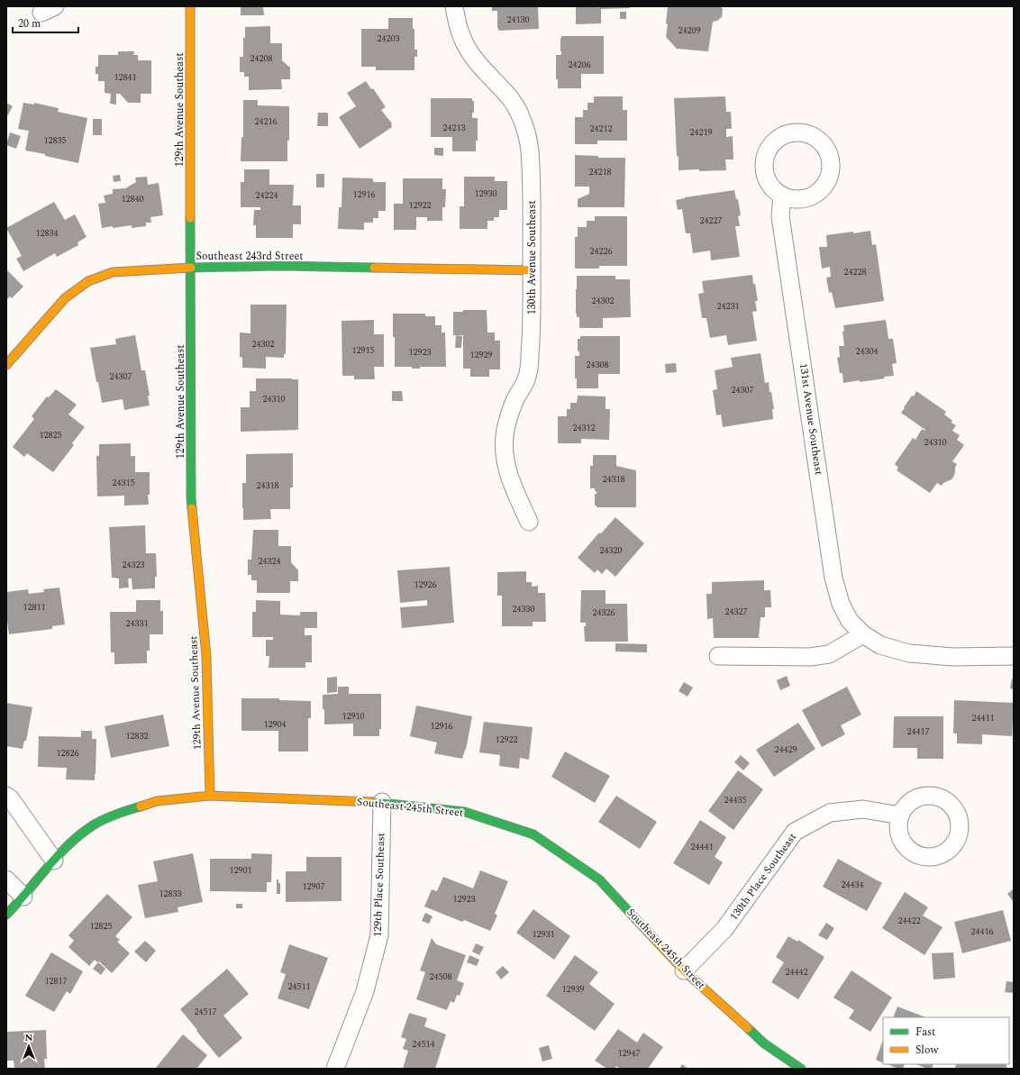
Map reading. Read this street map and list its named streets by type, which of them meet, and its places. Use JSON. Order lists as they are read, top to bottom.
{
  "streets": {
    "street": [
      "129th Avenue Southeast",
      "Southeast 243rd Street",
      "130th Avenue Southeast",
      "131st Avenue Southeast",
      "Southeast 245th Street",
      "130th Place Southeast",
      "129th Place Southeast"
    ]
  },
  "crossings": [
    ["129th Avenue Southeast", "Southeast 243rd Street"],
    ["129th Avenue Southeast", "Southeast 245th Street"],
    ["Southeast 243rd Street", "130th Avenue Southeast"],
    ["Southeast 245th Street", "130th Place Southeast"],
    ["Southeast 245th Street", "129th Place Southeast"]
  ],
  "house_numbers": [
    "24130",
    "24209",
    "24203",
    "24208",
    "24206",
    "12841",
    "24216",
    "24213",
    "24212",
    "24219",
    "12835",
    "24218",
    "12930",
    "12916",
    "24224",
    "12840",
    "12922",
    "24227",
    "12834",
    "24226",
    "24228",
    "24302",
    "24231",
    "24302",
    "12915",
    "24304",
    "12923",
    "12929",
    "24308",
    "24307",
    "24307",
    "24310",
    "24312",
    "12825",
    "24310",
    "24318",
    "24315",
    "24318",
    "24320",
    "24324",
    "24323",
    "12926",
    "12811",
    "24330",
    "24327",
    "24326",
    "24331",
    "12910",
    "24411",
    "12904",
    "12916",
    "24417",
    "12832",
    "12922",
    "24429",
    "12826",
    "24435",
    "24441",
    "12901",
    "24434",
    "12907",
    "12833",
    "12923",
    "24422",
    "12825",
    "24416",
    "12931",
    "24442",
    "24508",
    "12817",
    "24511",
    "12939",
    "24517",
    "24514",
    "12947"
  ],
  "legend": ["Fast", "Slow"],
  "scale_bar": "20 m",
  "north": "top"
}
